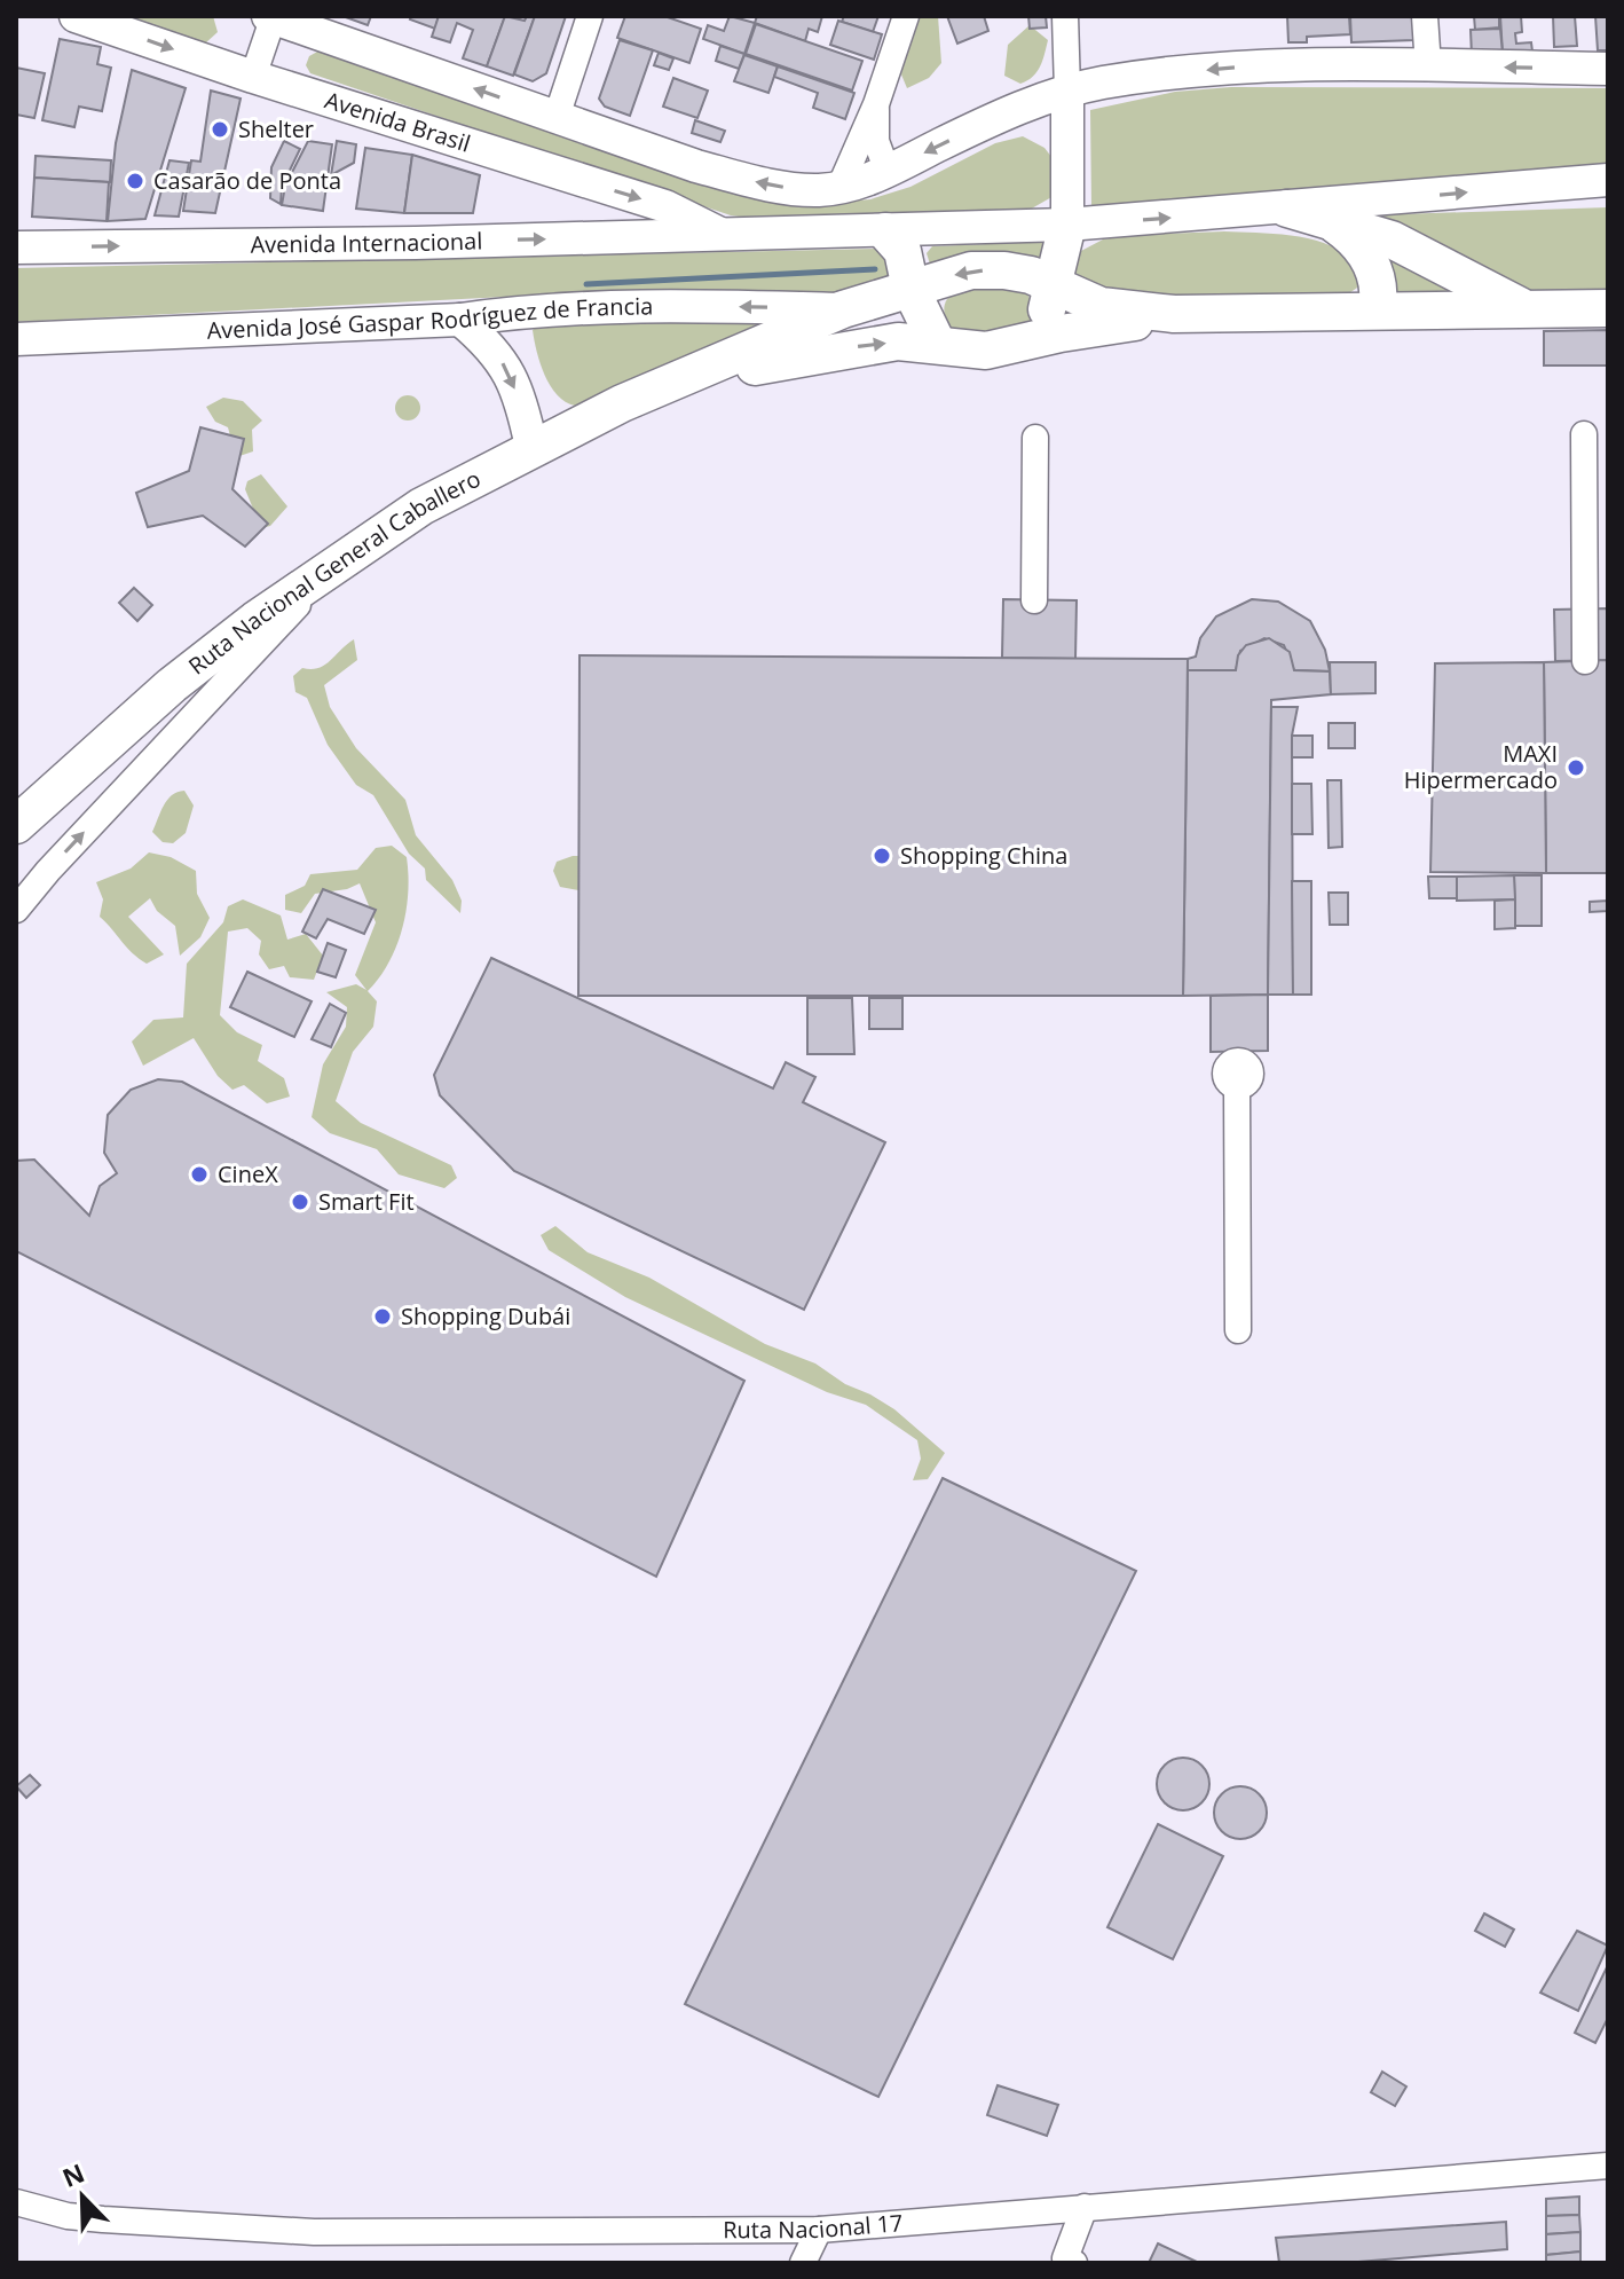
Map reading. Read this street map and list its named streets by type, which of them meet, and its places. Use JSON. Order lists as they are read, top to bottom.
{
  "streets": {
    "highway": ["Ruta Nacional General Caballero"],
    "main road": ["Avenida Brasil", "Avenida Internacional", "Avenida José Gaspar Rodríguez de Francia"],
    "street": ["Ruta Nacional 17"]
  },
  "crossings": [
    ["Avenida Brasil", "Avenida Internacional"],
    ["Avenida José Gaspar Rodríguez de Francia", "Ruta Nacional General Caballero"]
  ],
  "places": [
    "Shelter",
    "Casarão de Ponta",
    "MAXI Hipermercado",
    "Shopping China",
    "CineX",
    "Smart Fit",
    "Shopping Dubái"
  ],
  "north": "top left"
}
